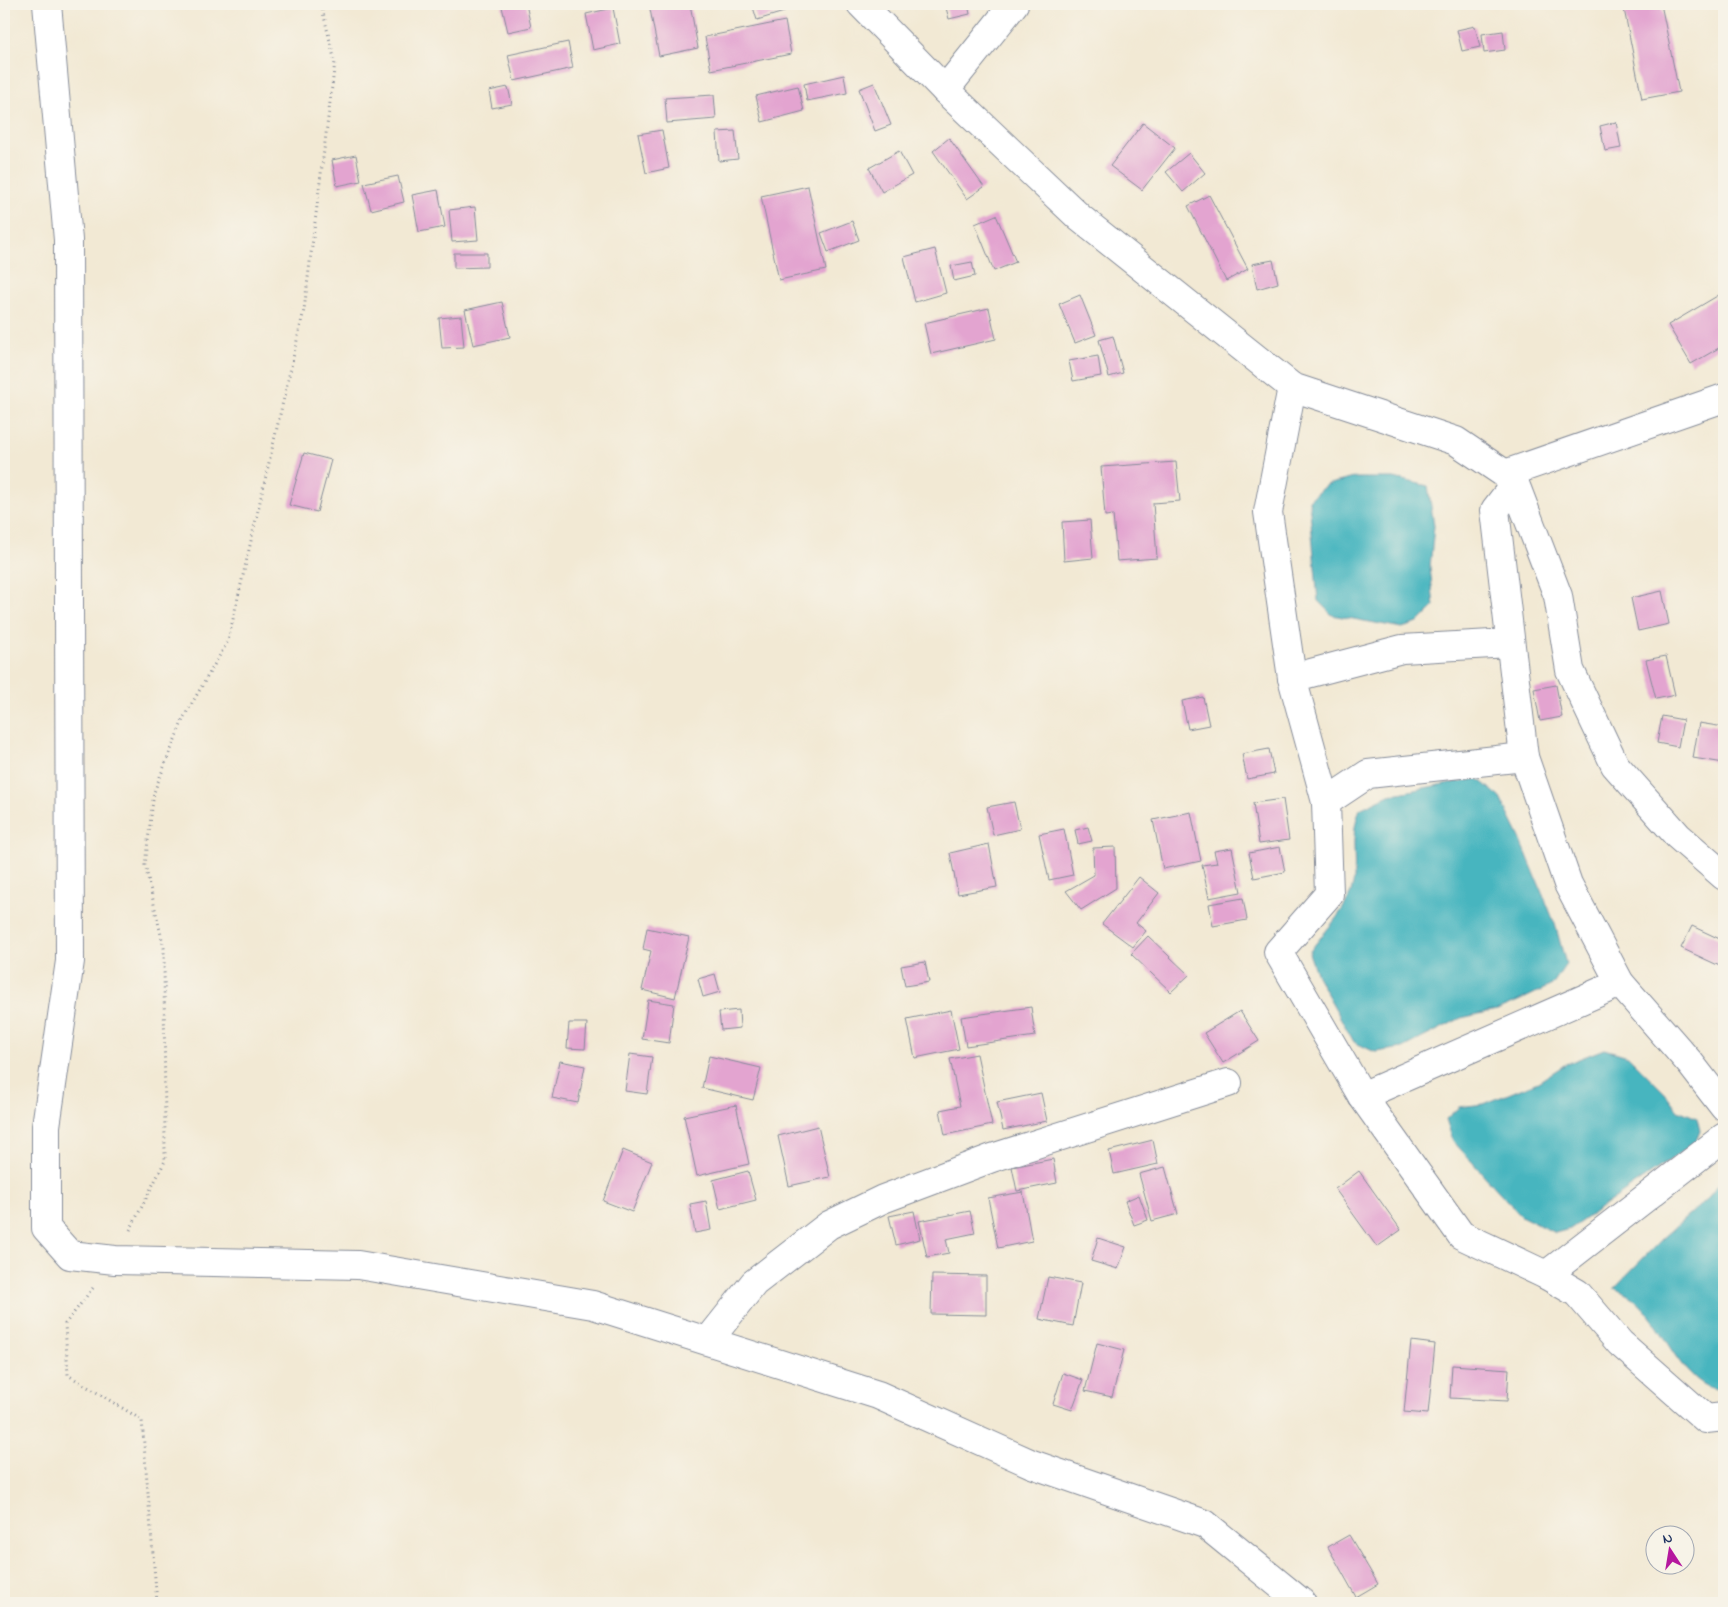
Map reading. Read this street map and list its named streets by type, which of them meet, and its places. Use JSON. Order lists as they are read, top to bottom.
{
  "north": "top"
}
